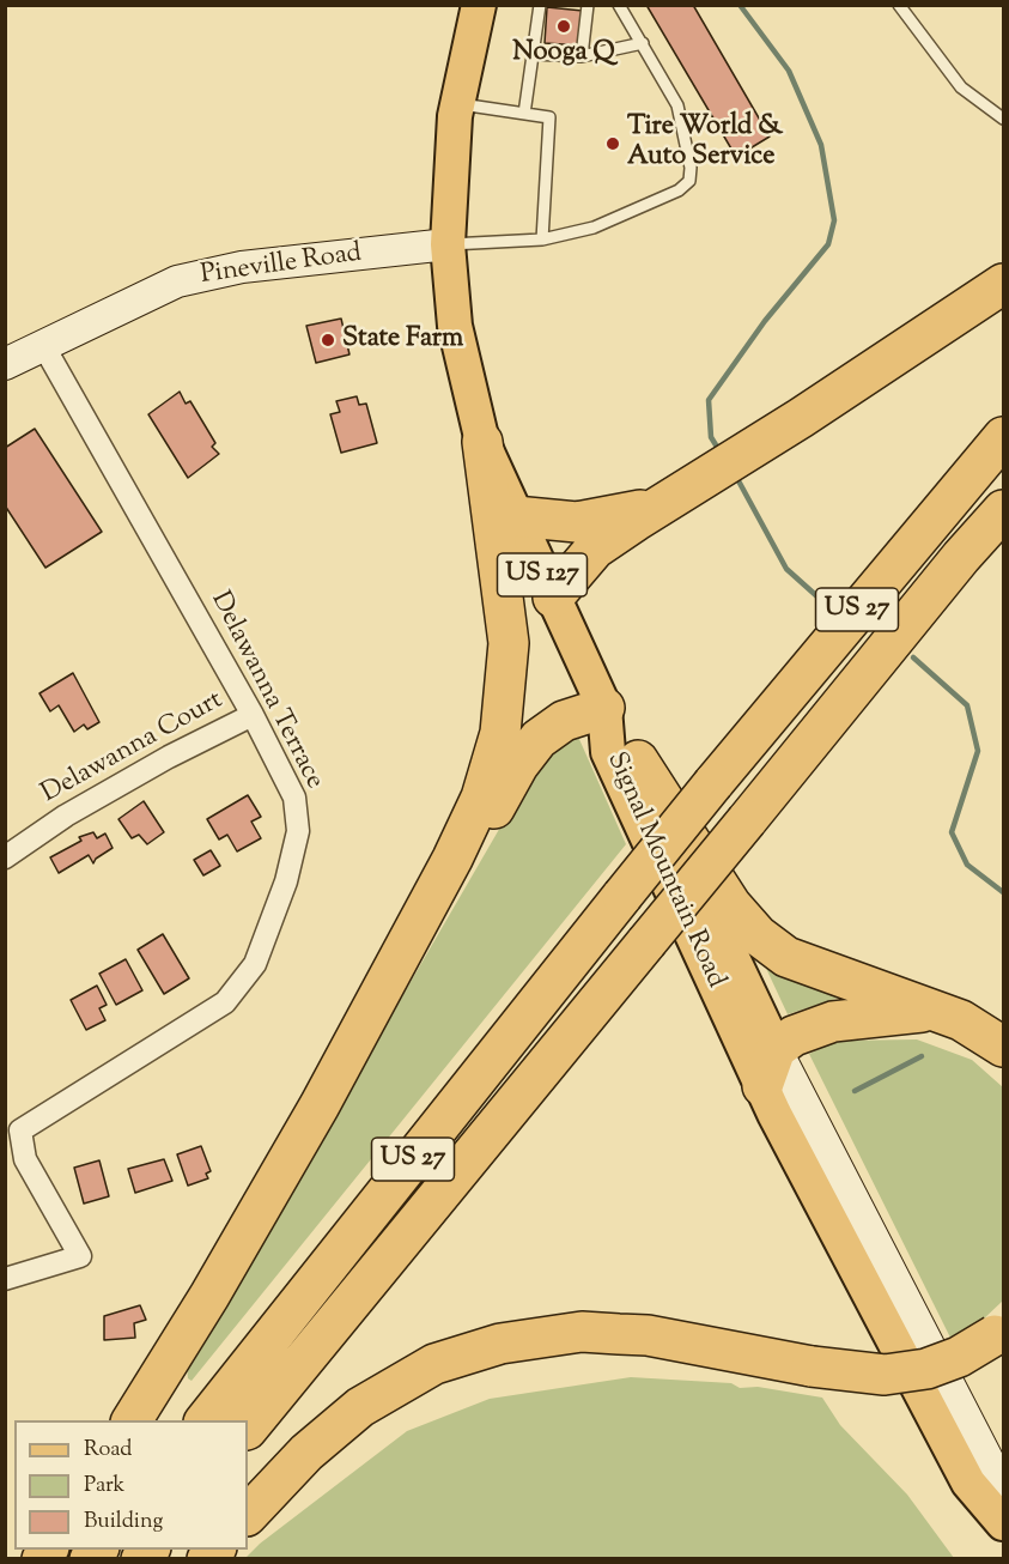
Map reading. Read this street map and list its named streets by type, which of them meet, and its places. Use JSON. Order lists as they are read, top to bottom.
{
  "streets": {
    "highway": ["US 27"],
    "main road": ["Pineville Road", "US 127", "Signal Mountain Road"],
    "street": ["Delawanna Terrace", "Delawanna Court"]
  },
  "crossings": [
    ["Pineville Road", "Delawanna Terrace"],
    ["Pineville Road", "Signal Mountain Road"],
    ["US 127", "Signal Mountain Road"],
    ["Delawanna Terrace", "Delawanna Court"]
  ],
  "places": ["Nooga Q", "Tire World & Auto Service", "State Farm"],
  "legend": ["Road", "Park", "Building"]
}
